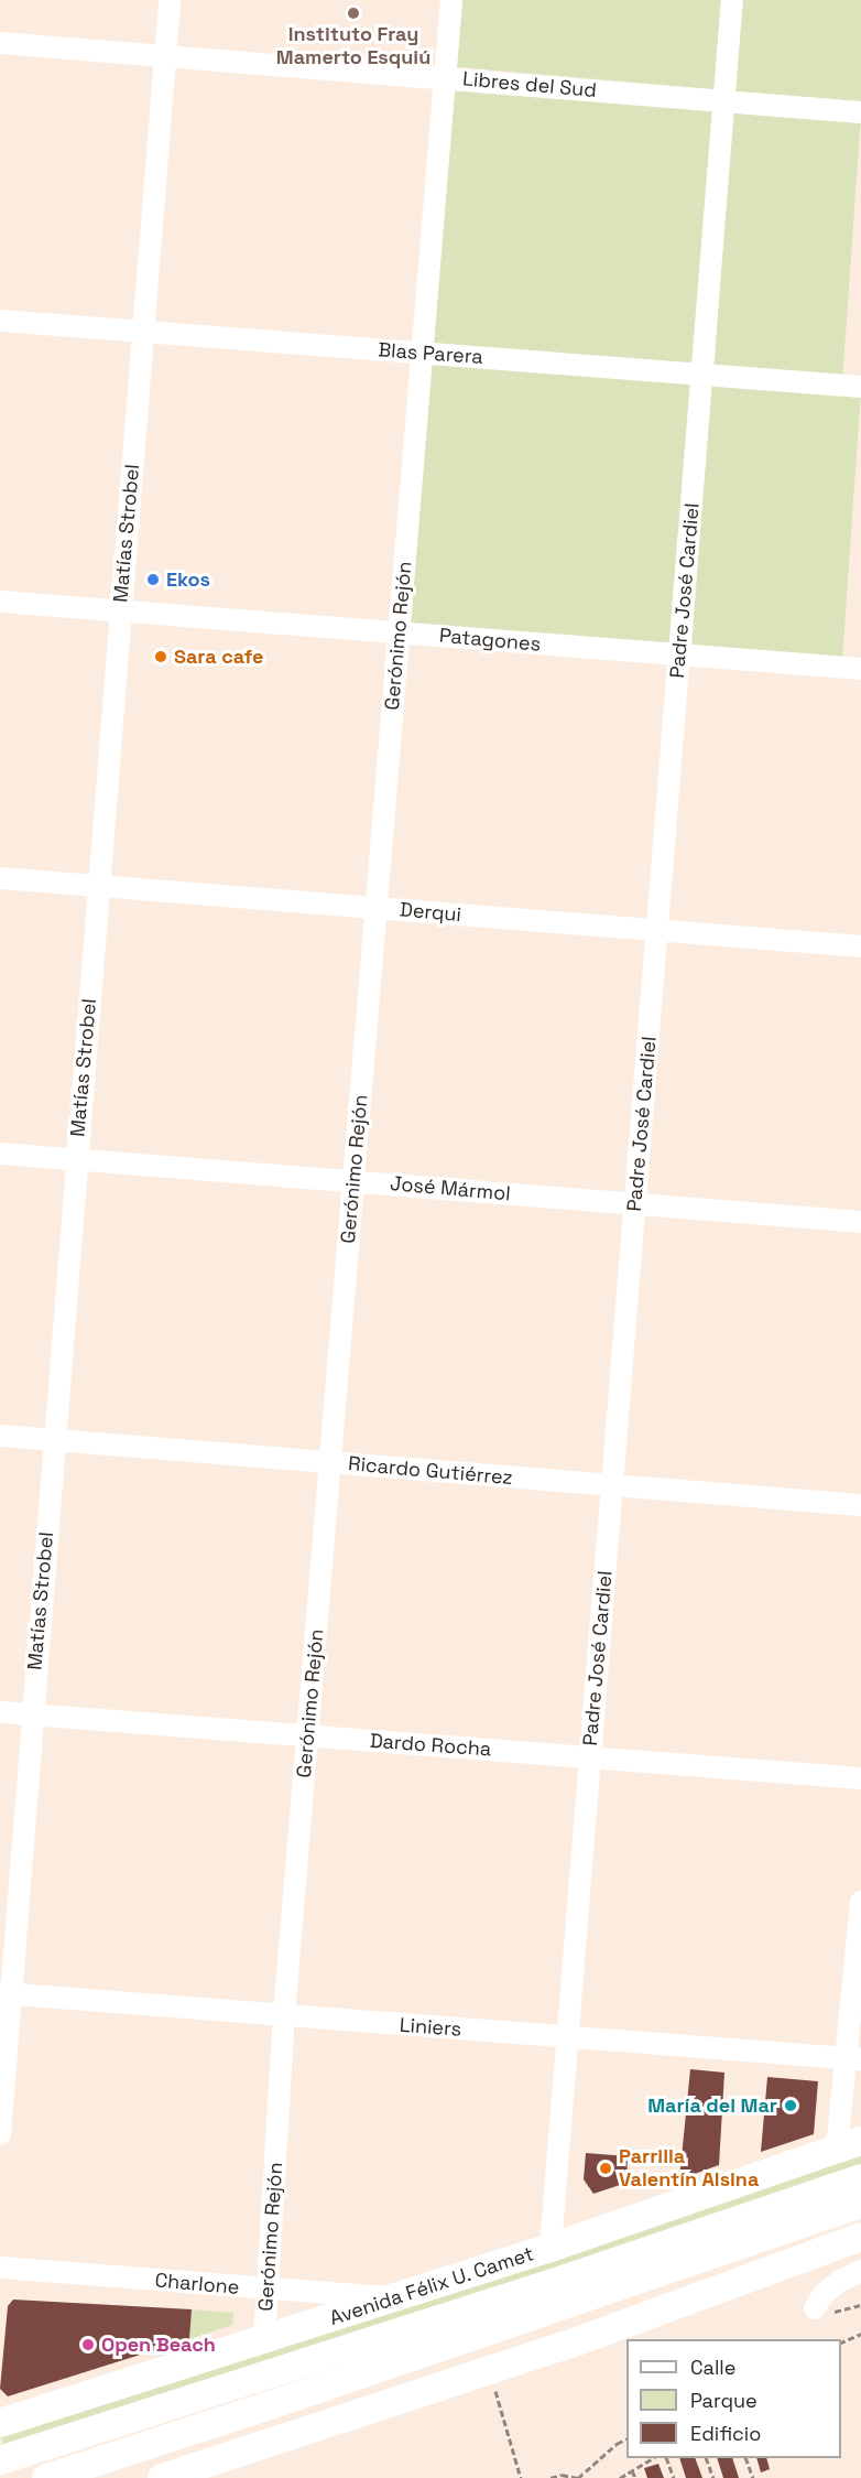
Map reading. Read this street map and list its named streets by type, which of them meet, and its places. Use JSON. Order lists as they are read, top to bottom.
{
  "streets": {
    "main road": ["Avenida Félix U. Camet"],
    "street": [
      "Libres del Sud",
      "Blas Parera",
      "Matías Strobel",
      "Padre José Cardiel",
      "Gerónimo Rejón",
      "Patagones",
      "Derqui",
      "José Mármol",
      "Ricardo Gutiérrez",
      "Dardo Rocha",
      "Liniers",
      "Charlone"
    ]
  },
  "crossings": [
    ["Libres del Sud", "Matías Strobel"],
    ["Libres del Sud", "Padre José Cardiel"],
    ["Libres del Sud", "Gerónimo Rejón"],
    ["Blas Parera", "Matías Strobel"],
    ["Blas Parera", "Padre José Cardiel"],
    ["Blas Parera", "Gerónimo Rejón"],
    ["Matías Strobel", "Patagones"],
    ["Matías Strobel", "Derqui"],
    ["Matías Strobel", "José Mármol"],
    ["Matías Strobel", "Ricardo Gutiérrez"],
    ["Matías Strobel", "Dardo Rocha"],
    ["Matías Strobel", "Liniers"],
    ["Padre José Cardiel", "Patagones"],
    ["Padre José Cardiel", "Derqui"],
    ["Padre José Cardiel", "José Mármol"],
    ["Padre José Cardiel", "Ricardo Gutiérrez"],
    ["Padre José Cardiel", "Dardo Rocha"],
    ["Padre José Cardiel", "Liniers"],
    ["Padre José Cardiel", "Avenida Félix U. Camet"],
    ["Gerónimo Rejón", "Patagones"],
    ["Gerónimo Rejón", "Derqui"],
    ["Gerónimo Rejón", "José Mármol"],
    ["Gerónimo Rejón", "Ricardo Gutiérrez"],
    ["Gerónimo Rejón", "Dardo Rocha"],
    ["Gerónimo Rejón", "Liniers"],
    ["Gerónimo Rejón", "Charlone"],
    ["Gerónimo Rejón", "Avenida Félix U. Camet"],
    ["Charlone", "Avenida Félix U. Camet"]
  ],
  "places": [
    "Instituto Fray Mamerto Esquiú",
    "Ekos",
    "Sara cafe",
    "María del Mar",
    "Parrilla Valentín Alsina",
    "Open Beach"
  ],
  "legend": ["Calle", "Parque", "Edificio"]
}
